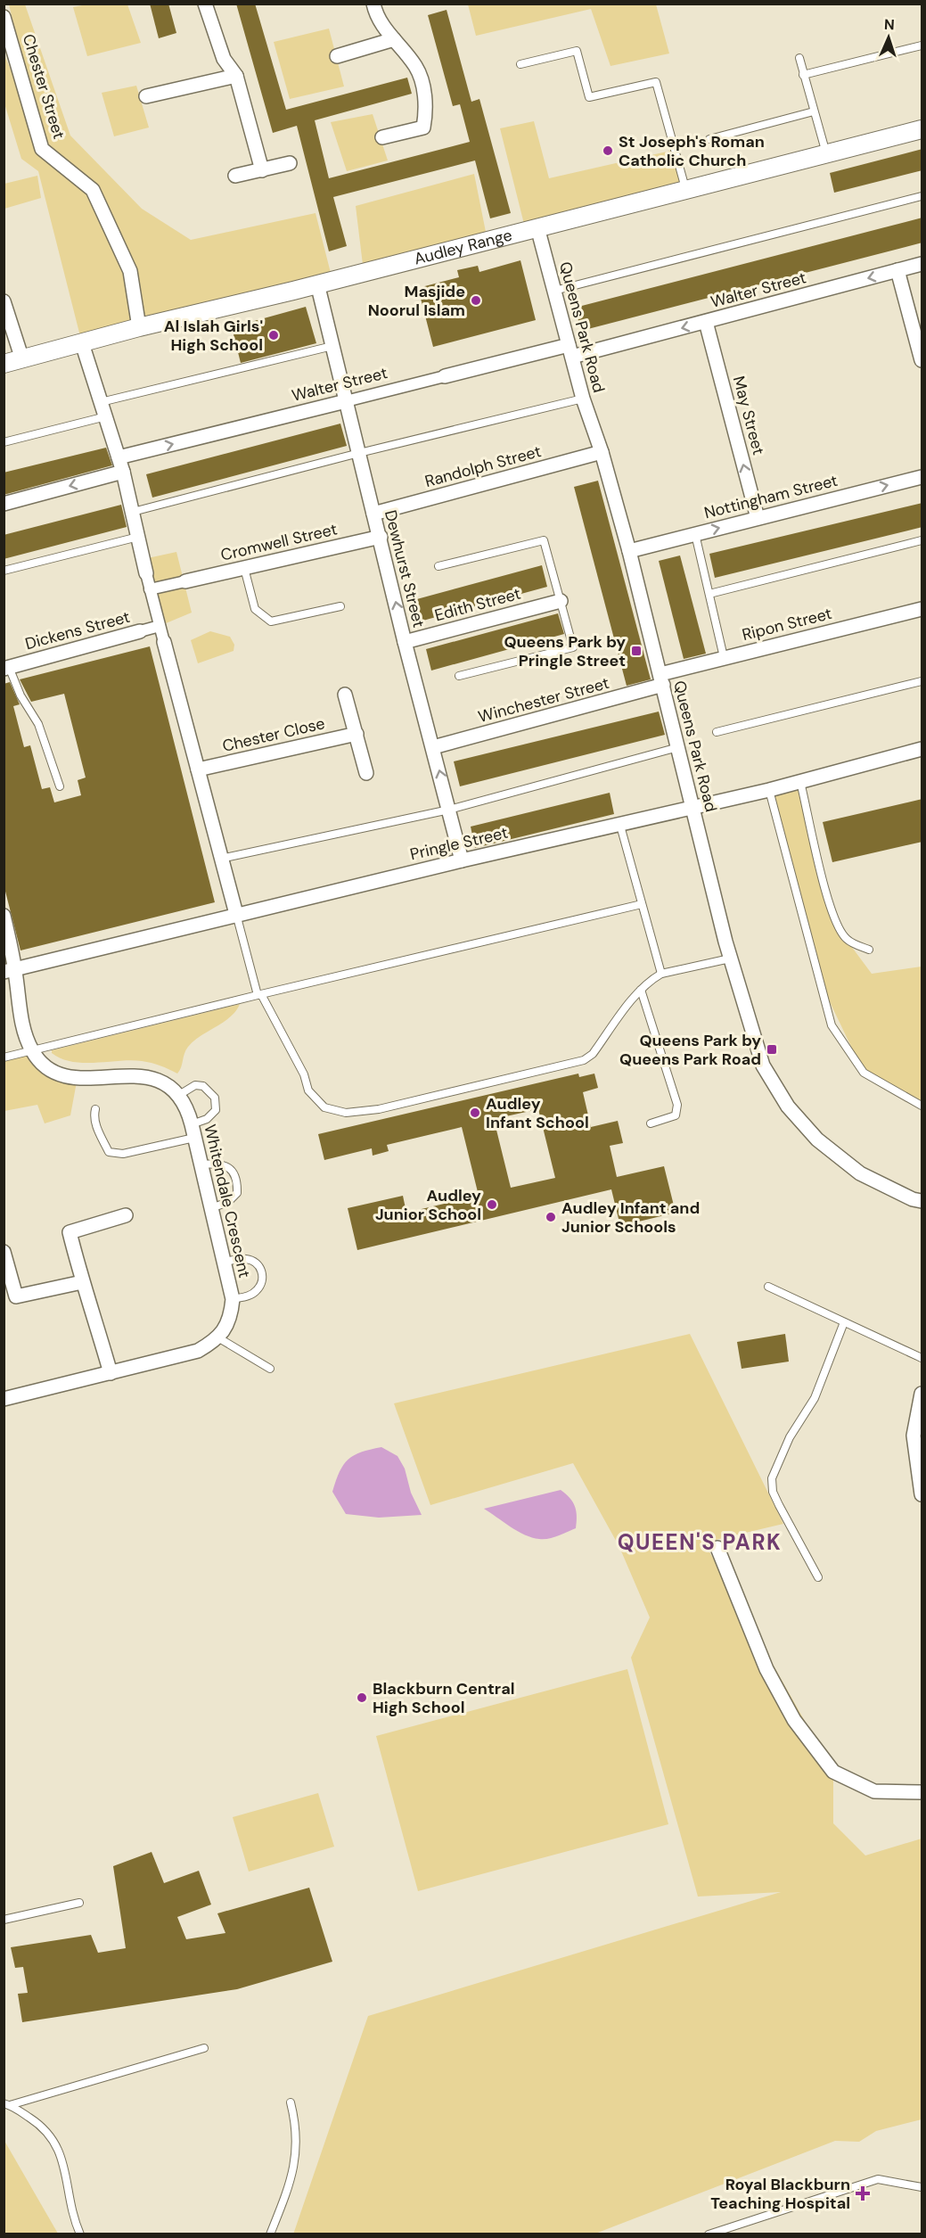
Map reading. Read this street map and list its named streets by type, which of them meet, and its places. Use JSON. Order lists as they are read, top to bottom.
{
  "streets": {
    "street": [
      "Chester Street",
      "Audley Range",
      "Walter Street",
      "Queens Park Road",
      "May Street",
      "Randolph Street",
      "Nottingham Street",
      "Cromwell Street",
      "Dewhurst Street",
      "Edith Street",
      "Ripon Street",
      "Dickens Street",
      "Winchester Street",
      "Chester Close",
      "Pringle Street",
      "Whitendale Crescent"
    ]
  },
  "crossings": [
    ["Chester Street", "Audley Range"],
    ["Audley Range", "Queens Park Road"],
    ["Audley Range", "Dewhurst Street"],
    ["Walter Street", "Queens Park Road"],
    ["Walter Street", "May Street"],
    ["Walter Street", "Dewhurst Street"],
    ["Queens Park Road", "Randolph Street"],
    ["Queens Park Road", "Nottingham Street"],
    ["Queens Park Road", "Ripon Street"],
    ["Queens Park Road", "Winchester Street"],
    ["Queens Park Road", "Pringle Street"],
    ["May Street", "Nottingham Street"],
    ["Randolph Street", "Dewhurst Street"],
    ["Cromwell Street", "Dewhurst Street"],
    ["Dewhurst Street", "Edith Street"],
    ["Dewhurst Street", "Winchester Street"],
    ["Dewhurst Street", "Pringle Street"],
    ["Ripon Street", "Winchester Street"]
  ],
  "one_way": ["May Street", "Nottingham Street"],
  "districts": ["QUEEN'S PARK"],
  "places": {
    "other": [
      "St Joseph's Roman Catholic Church",
      "Masjide Noorul Islam",
      "Al Islah Girls' High School",
      "Audley Infant School",
      "Audley Junior School",
      "Audley Infant and Junior Schools",
      "Blackburn Central High School"
    ],
    "transit": ["Queens Park by Pringle Street", "Queens Park by Queens Park Road"],
    "health": ["Royal Blackburn Teaching Hospital"]
  },
  "north": "top"
}
